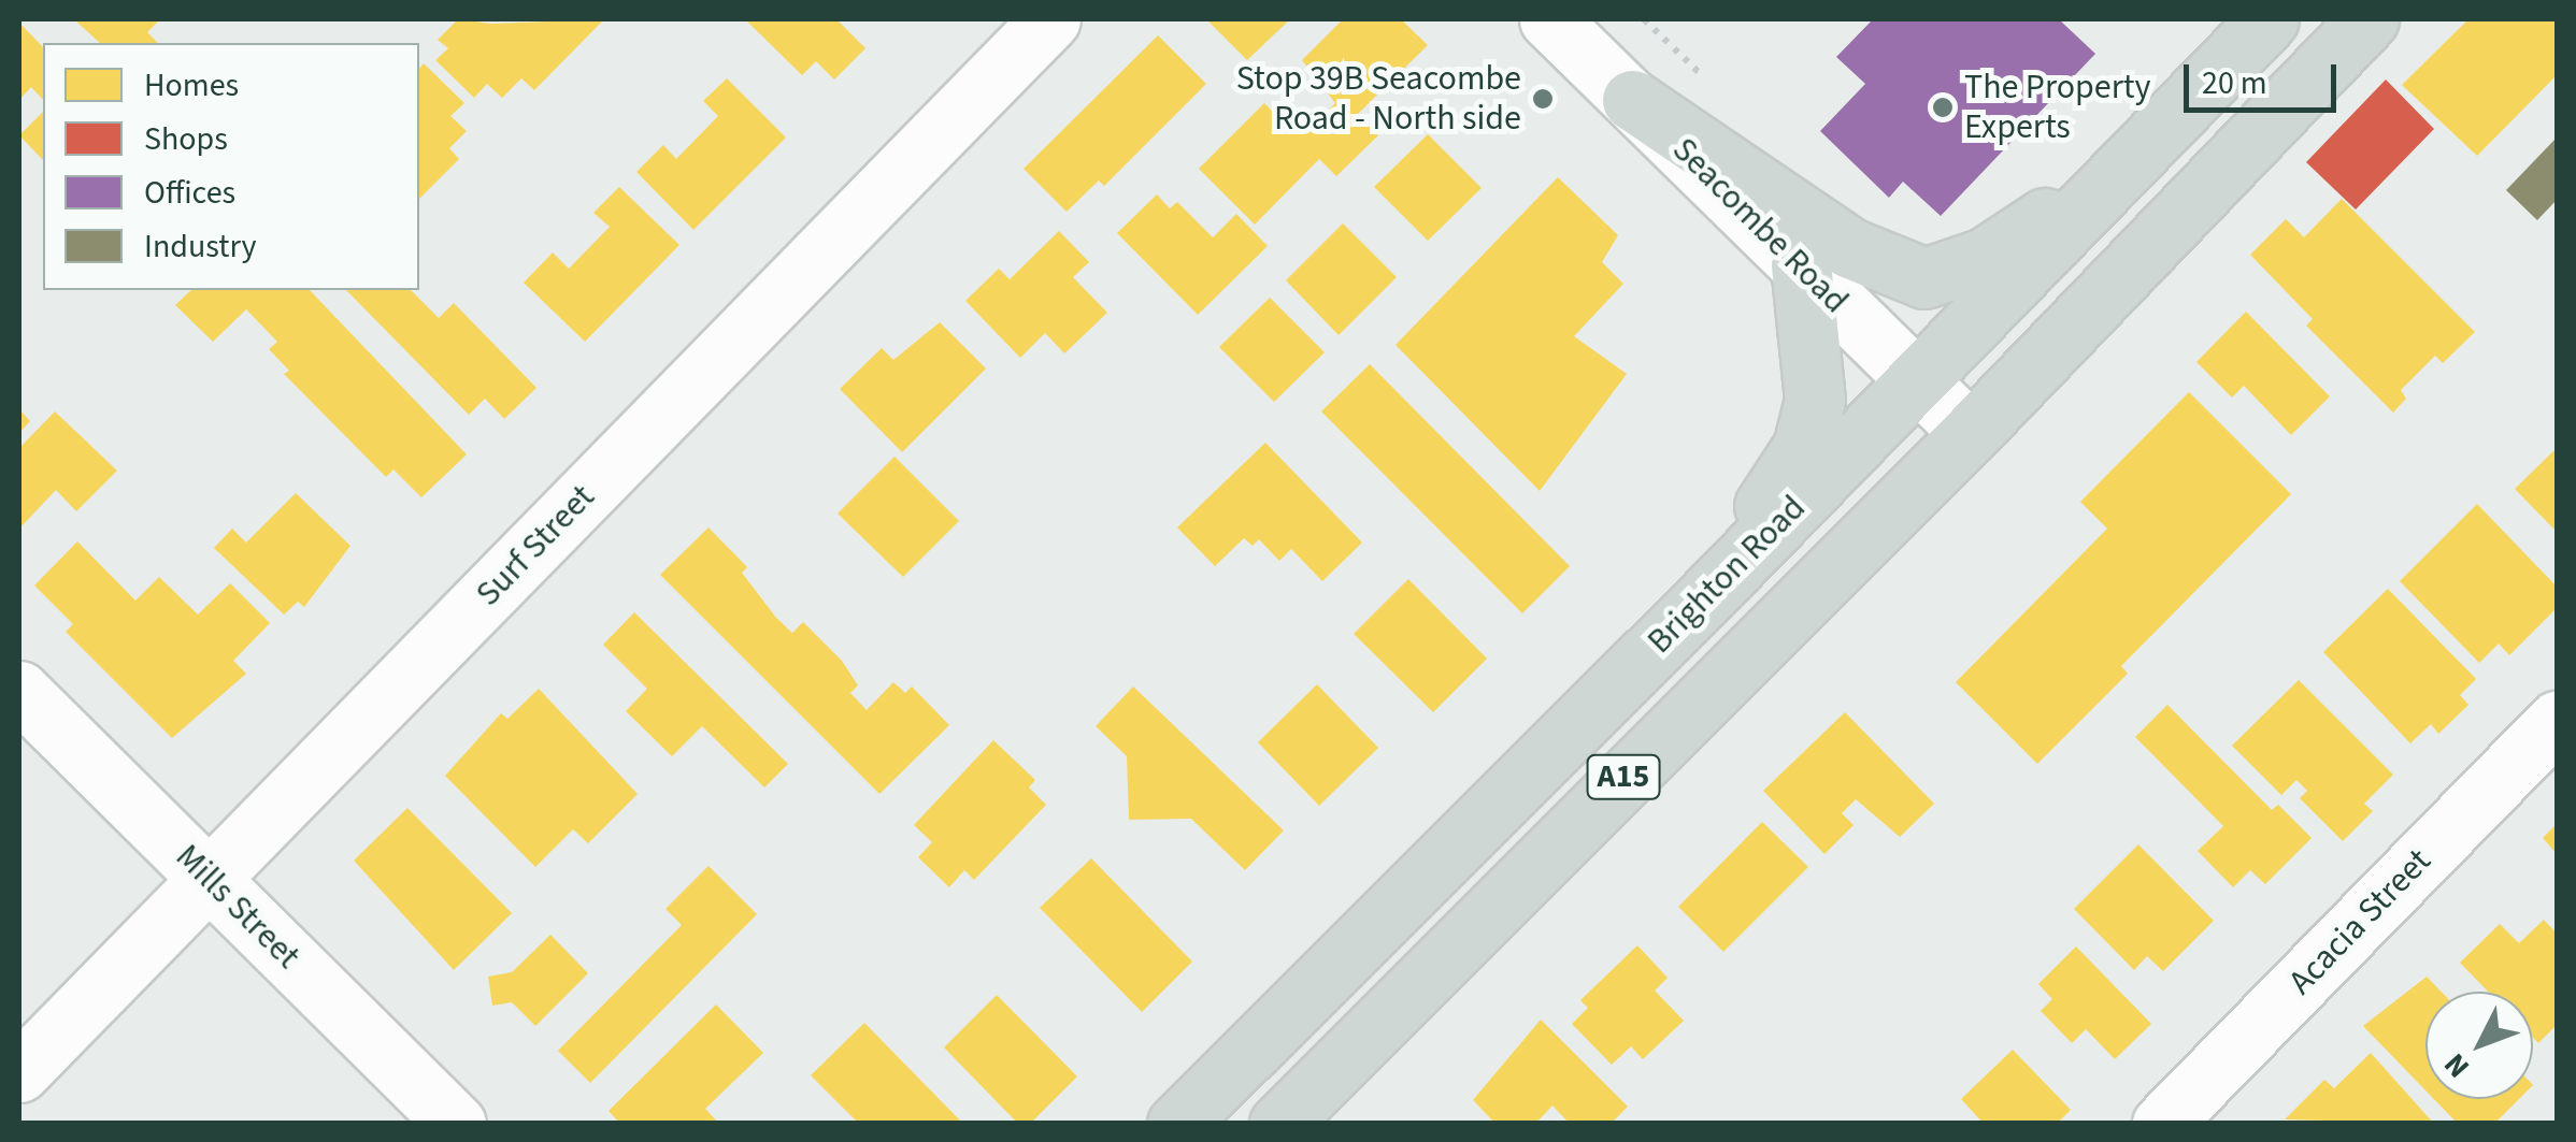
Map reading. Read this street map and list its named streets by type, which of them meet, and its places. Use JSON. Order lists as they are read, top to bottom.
{
  "streets": {
    "main road": ["Brighton Road", "A15"],
    "street": [
      "Seacombe Road",
      "Surf Street",
      "Mills Street",
      "Acacia Street"
    ]
  },
  "crossings": [
    ["Seacombe Road", "Brighton Road"],
    ["Surf Street", "Mills Street"]
  ],
  "places": ["Stop 39B Seacombe Road - North side", "The Property Experts"],
  "legend": [
    "Homes",
    "Shops",
    "Offices",
    "Industry"
  ],
  "scale_bar": "20 m",
  "north": "bottom left"
}
